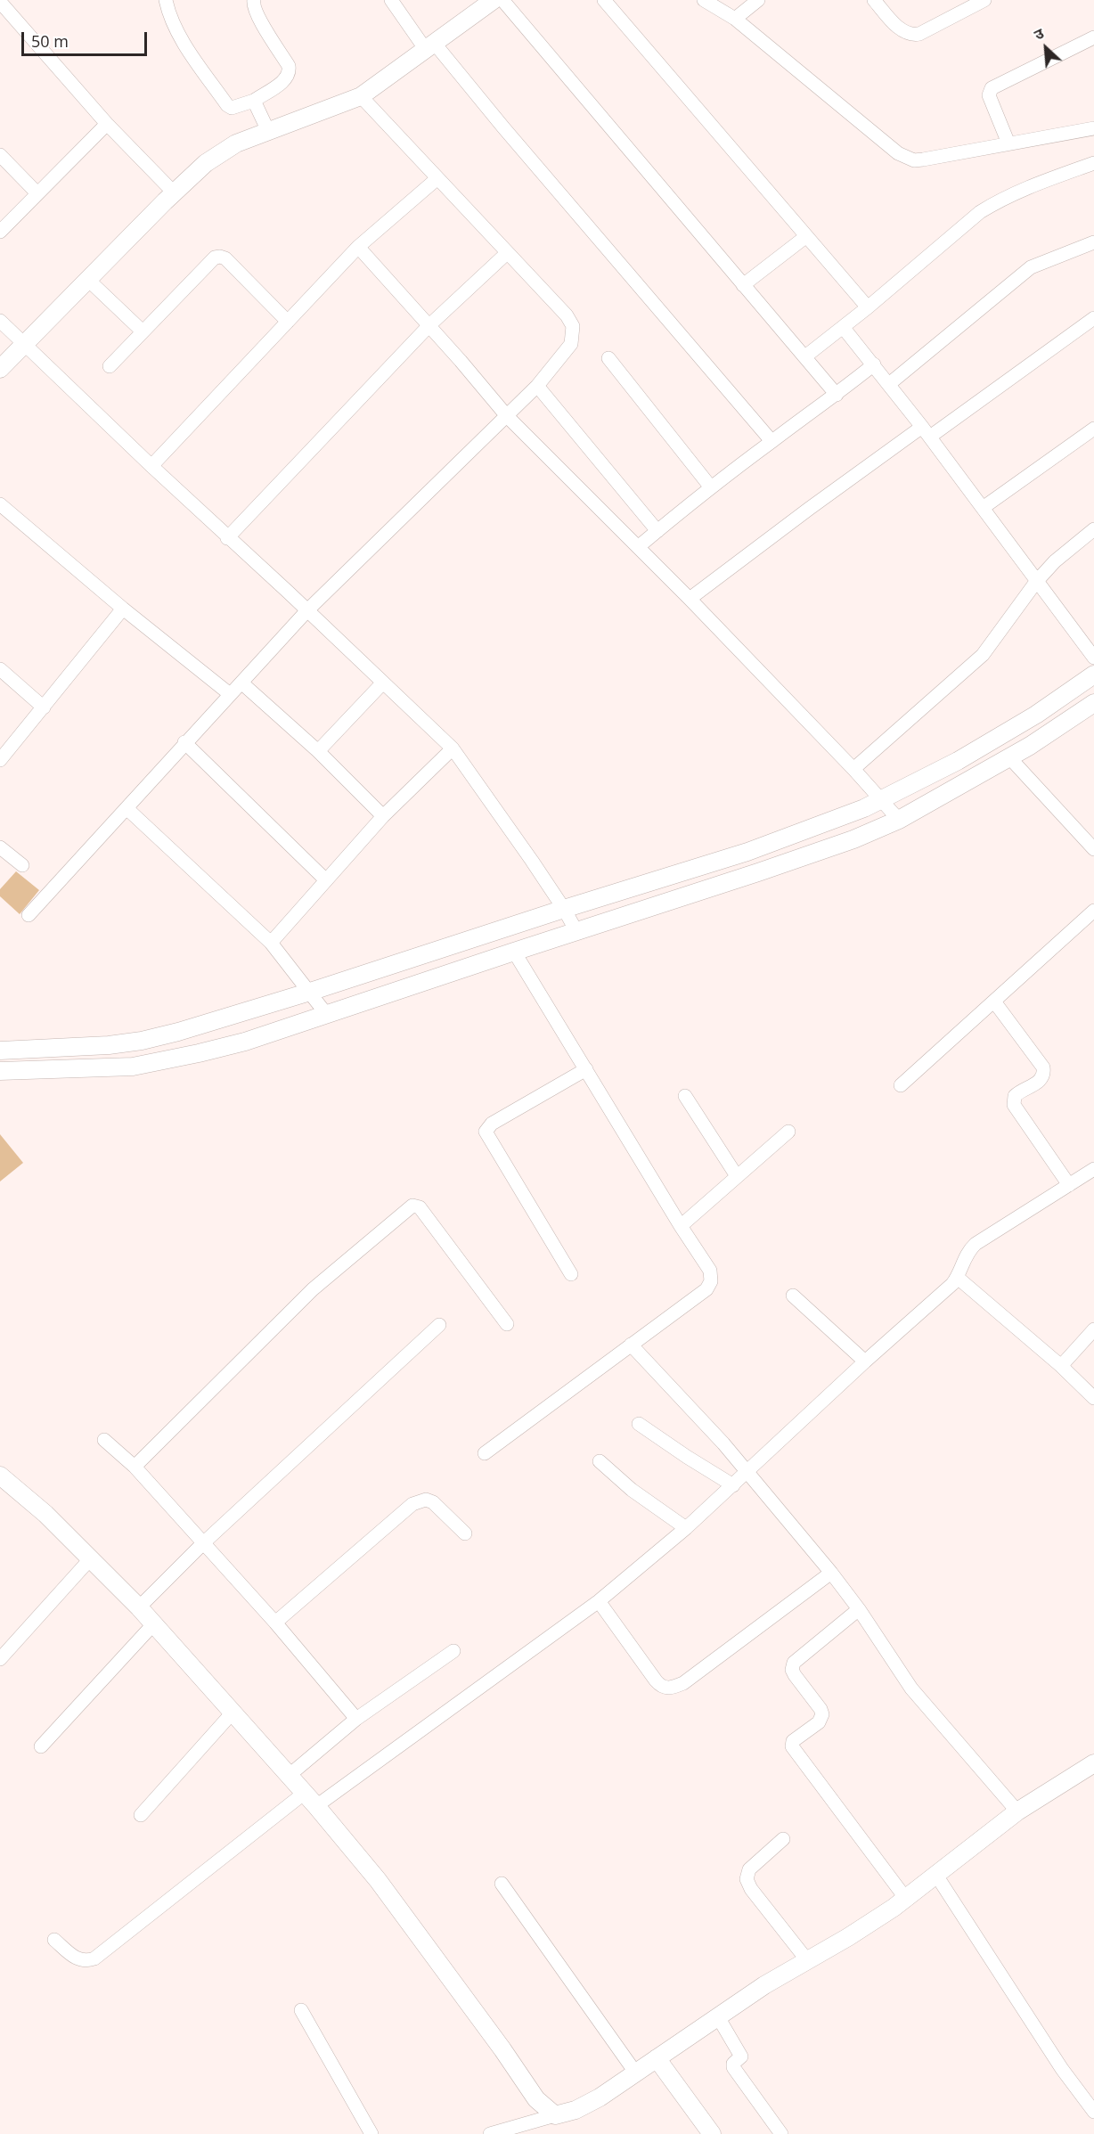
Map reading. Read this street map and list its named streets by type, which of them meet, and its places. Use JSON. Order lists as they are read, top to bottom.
{
  "scale_bar": "50 m",
  "north": "top left"
}
